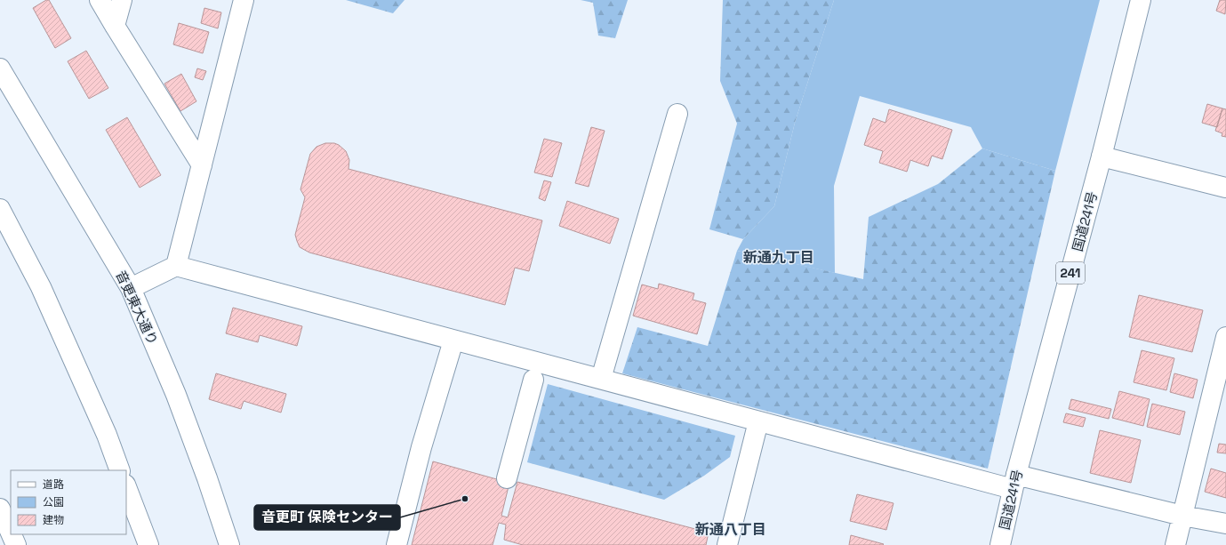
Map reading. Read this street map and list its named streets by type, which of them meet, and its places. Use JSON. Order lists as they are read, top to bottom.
{
  "streets": {
    "main road": ["国道241号", "241", "音更東大通り"]
  },
  "districts": ["新通九丁目", "新通八丁目"],
  "places": ["音更町 保険センター"],
  "legend": ["道路", "公園", "建物"]
}
